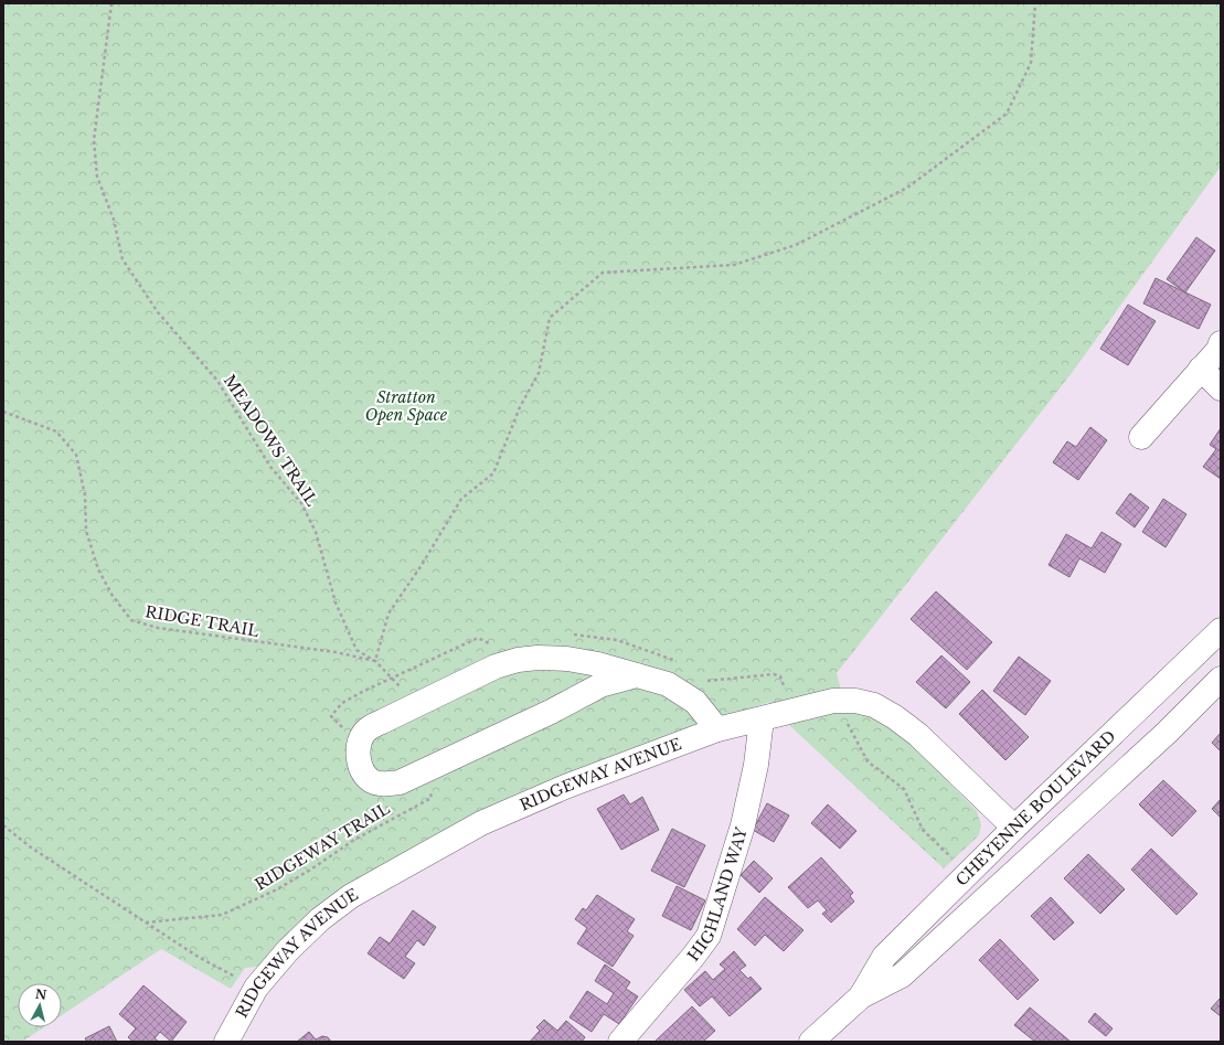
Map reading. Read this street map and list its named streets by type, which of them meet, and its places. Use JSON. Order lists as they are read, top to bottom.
{
  "streets": {
    "street": ["RIDGEWAY AVENUE", "CHEYENNE BOULEVARD", "HIGHLAND WAY"],
    "path": ["MEADOWS TRAIL", "RIDGE TRAIL", "RIDGEWAY TRAIL"]
  },
  "crossings": [
    ["MEADOWS TRAIL", "RIDGE TRAIL"],
    ["RIDGEWAY AVENUE", "CHEYENNE BOULEVARD"],
    ["RIDGEWAY AVENUE", "HIGHLAND WAY"]
  ],
  "parks": ["Stratton Open Space"],
  "north": "top"
}
